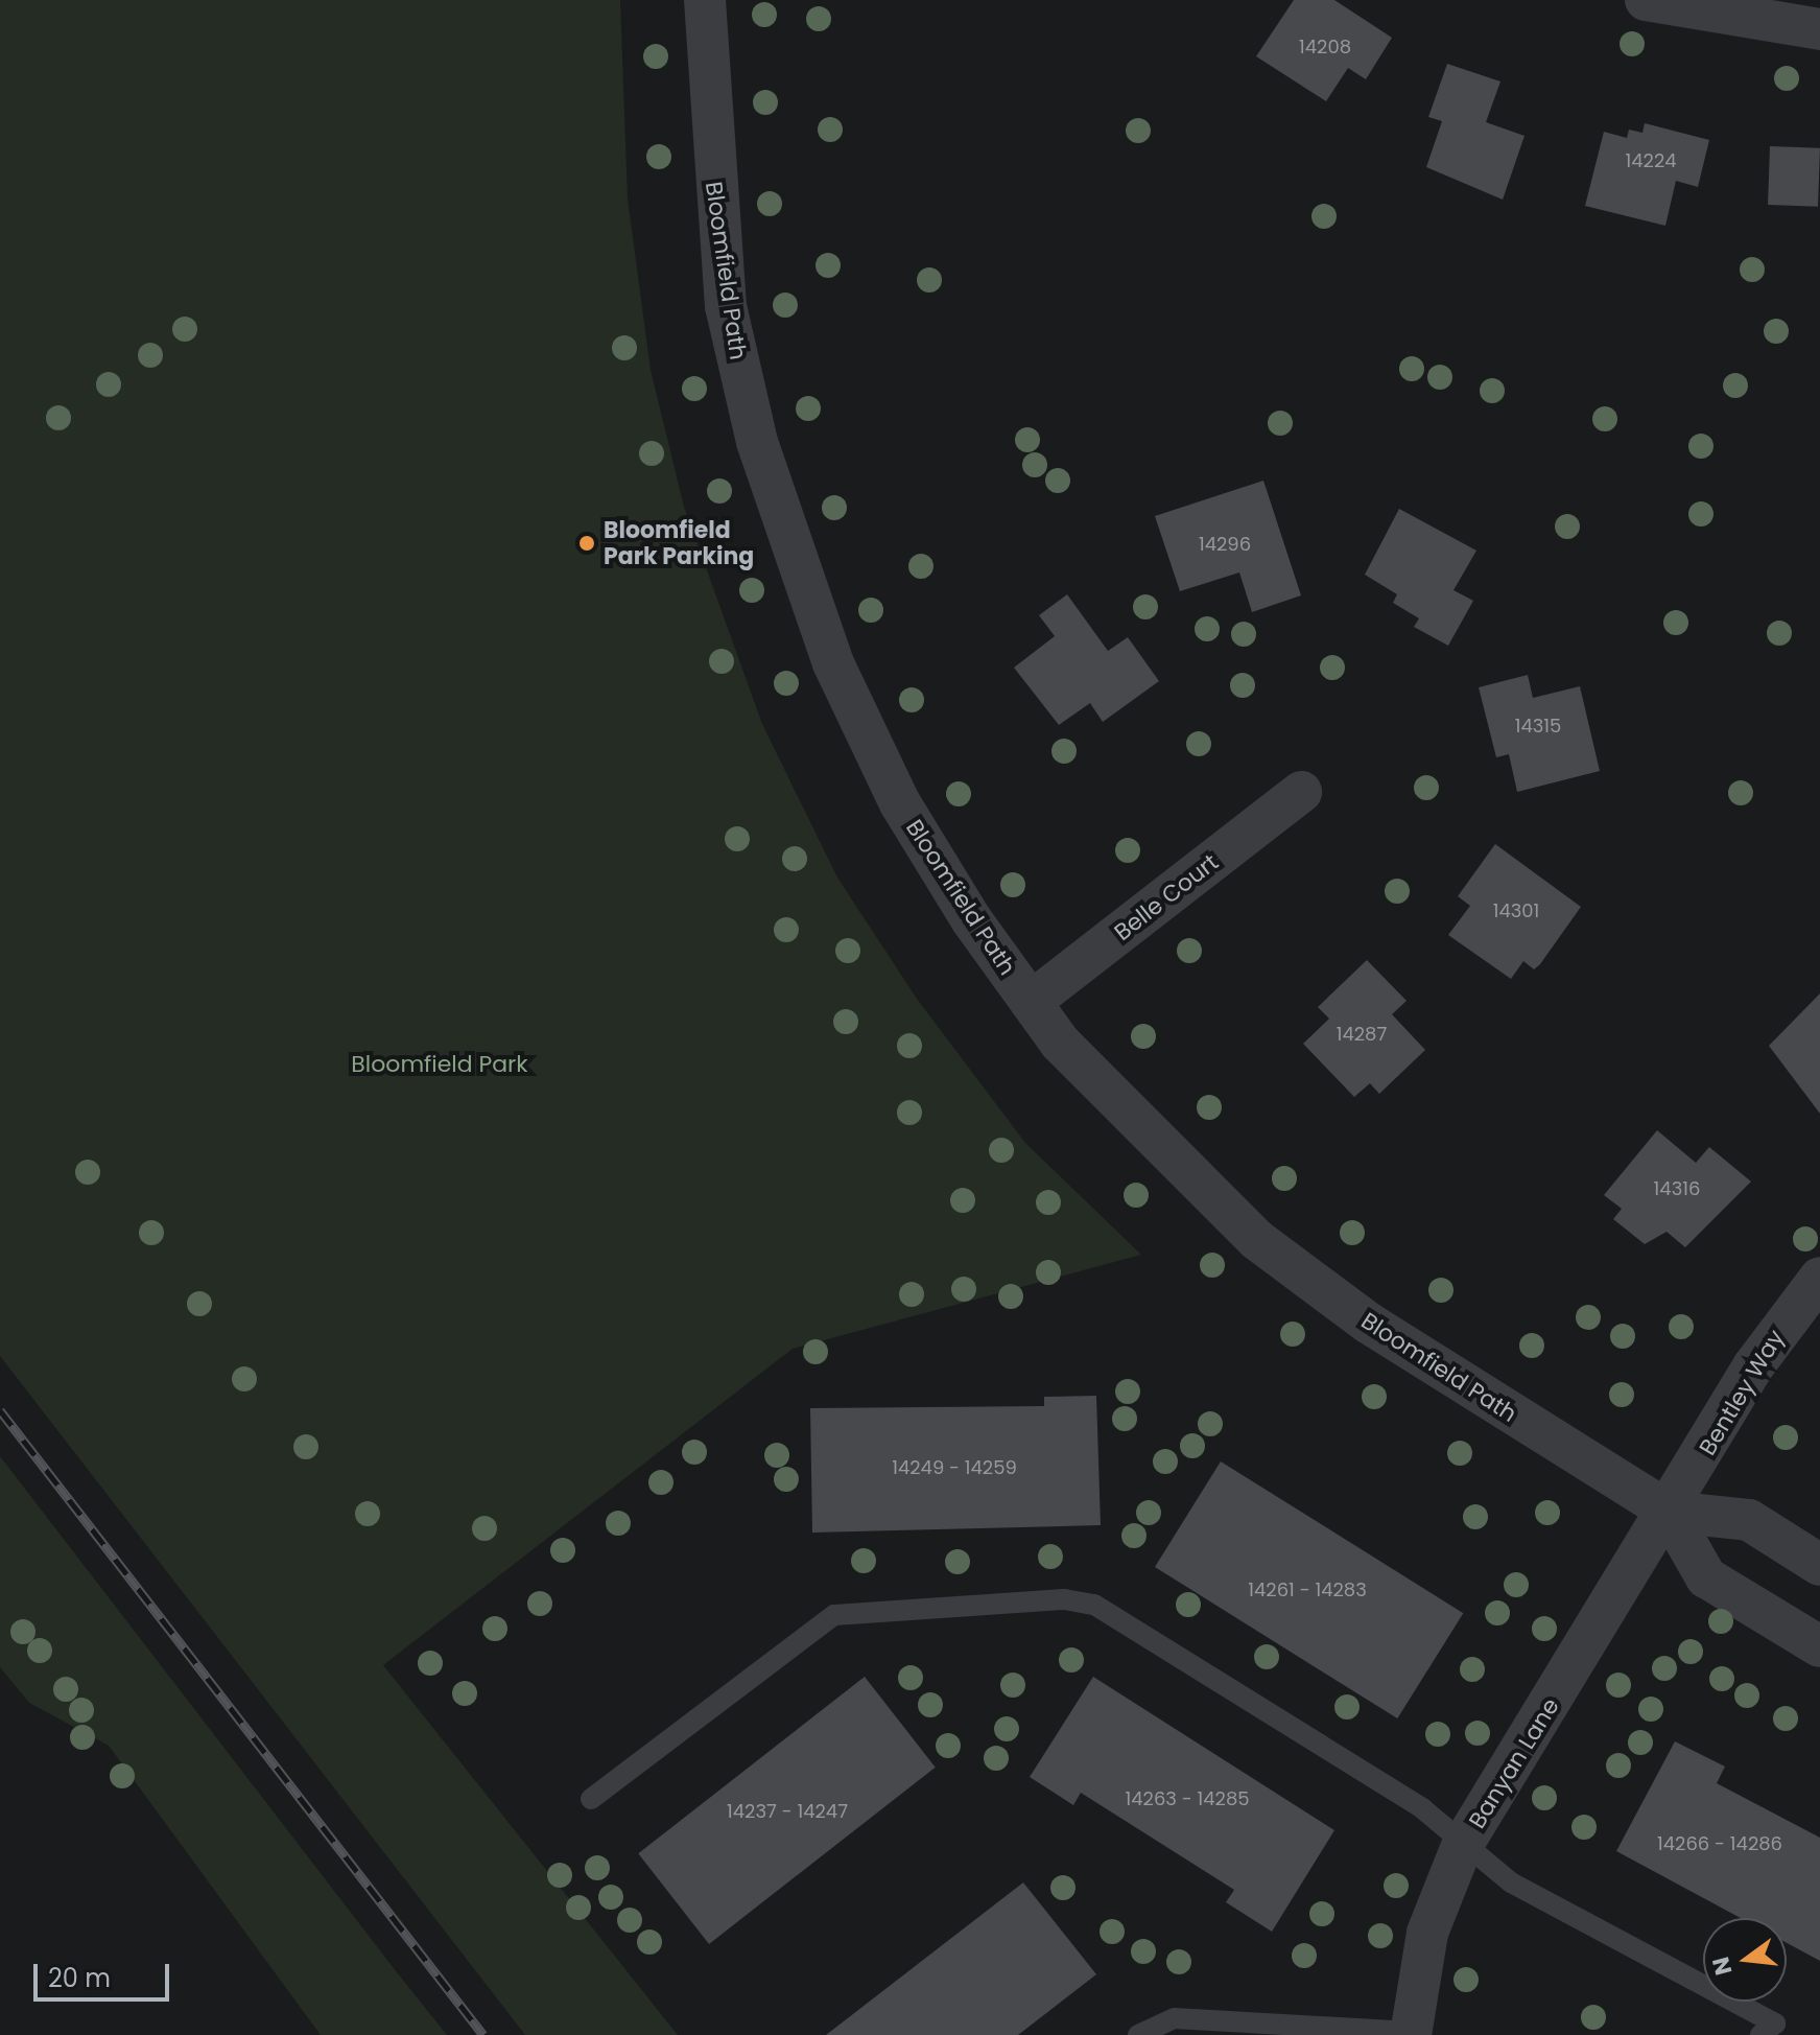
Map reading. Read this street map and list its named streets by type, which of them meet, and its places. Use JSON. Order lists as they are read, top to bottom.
{
  "streets": {
    "street": [
      "Bloomfield Path",
      "Belle Court",
      "Bentley Way",
      "Banyan Lane"
    ]
  },
  "crossings": [
    ["Bloomfield Path", "Belle Court"],
    ["Bloomfield Path", "Bentley Way"],
    ["Bloomfield Path", "Banyan Lane"],
    ["Bentley Way", "Banyan Lane"]
  ],
  "parks": ["Bloomfield Park"],
  "places": ["Bloomfield Park Parking"],
  "house_numbers": [
    "14208",
    "14224",
    "14296",
    "14315",
    "14301",
    "14287",
    "14316",
    "14249 - 14259",
    "14261 - 14283",
    "14263 - 14285",
    "14237 - 14247",
    "14266 - 14286"
  ],
  "scale_bar": "20 m",
  "north": "left"
}
